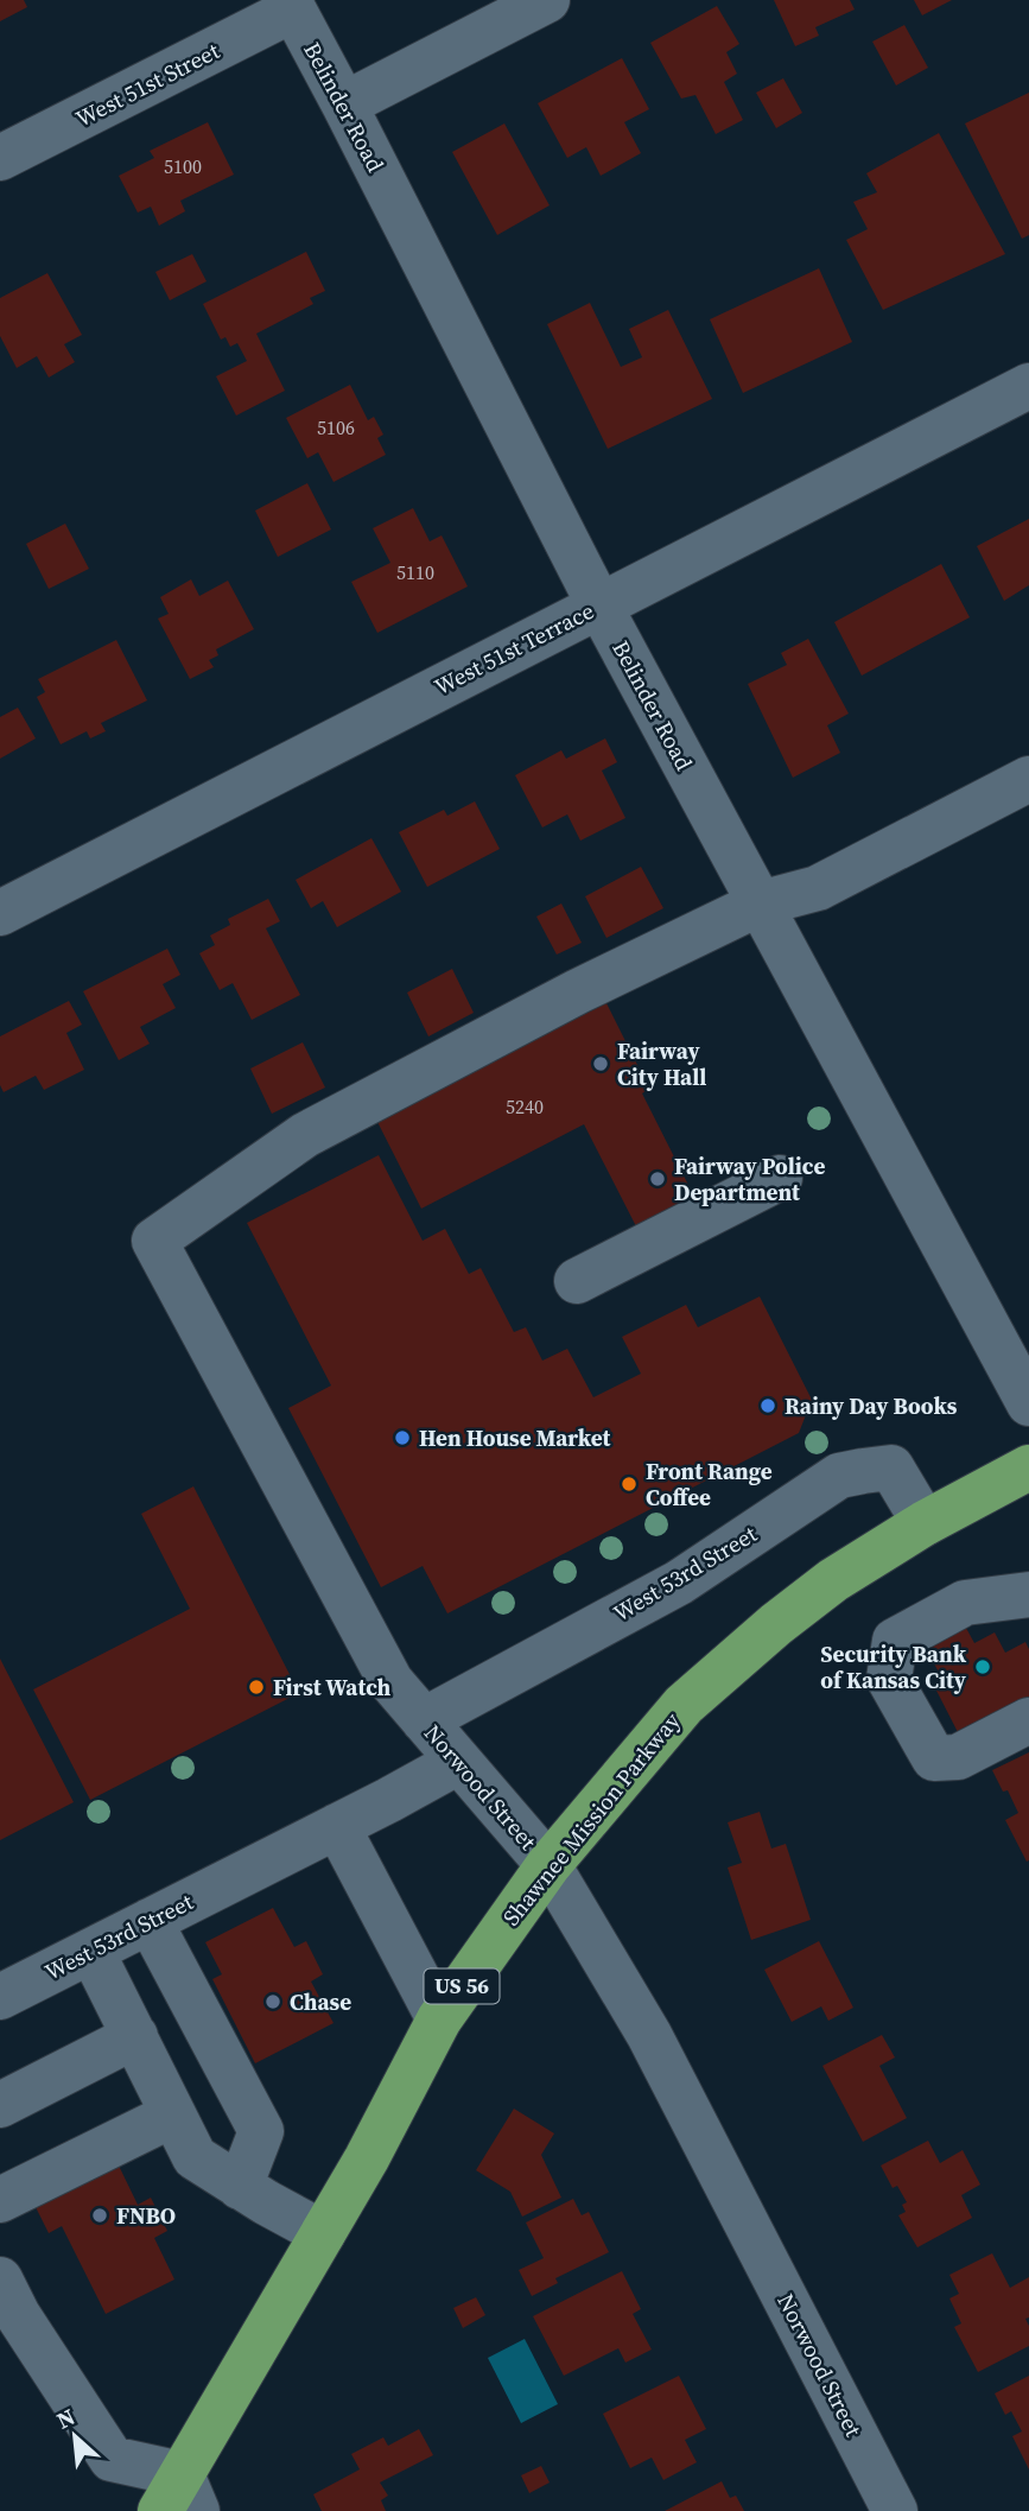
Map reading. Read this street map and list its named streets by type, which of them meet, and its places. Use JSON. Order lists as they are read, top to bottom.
{
  "streets": {
    "highway": ["Shawnee Mission Parkway", "US 56"],
    "street": [
      "West 51st Street",
      "Belinder Road",
      "West 51st Terrace",
      "West 53rd Street",
      "Norwood Street"
    ]
  },
  "crossings": [
    ["West 51st Street", "Belinder Road"],
    ["Belinder Road", "West 51st Terrace"],
    ["Belinder Road", "Norwood Street"],
    ["West 53rd Street", "Norwood Street"],
    ["West 53rd Street", "Shawnee Mission Parkway"],
    ["Norwood Street", "Shawnee Mission Parkway"]
  ],
  "places": [
    "Fairway City Hall",
    "Fairway Police Department",
    "Rainy Day Books",
    "Hen House Market",
    "Front Range Coffee",
    "Security Bank of Kansas City",
    "First Watch",
    "Chase",
    "FNBO"
  ],
  "house_numbers": [
    "5100",
    "5106",
    "5110",
    "5240"
  ],
  "north": "top left"
}
